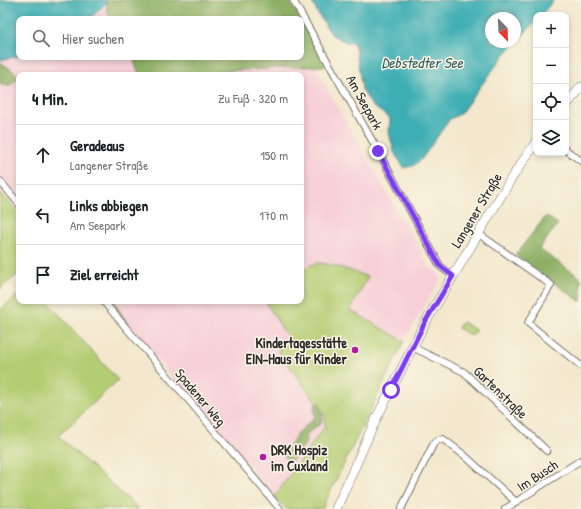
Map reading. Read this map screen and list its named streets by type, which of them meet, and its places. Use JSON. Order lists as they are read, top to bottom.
{
  "streets": {
    "main road": ["Langener Straße"],
    "street": [
      "Am Seepark",
      "Gartenstraße",
      "Spadener Weg",
      "Im Busch"
    ]
  },
  "crossings": [
    ["Am Seepark", "Langener Straße"],
    ["Langener Straße", "Gartenstraße"]
  ],
  "water": ["Debstedter See"],
  "places": ["Kindertagesstätte EIN-Haus für Kinder", "DRK Hospiz im Cuxland"],
  "north": "bottom right",
  "page": {
    "map_buttons": ["+", "−"],
    "search": "Hier suchen",
    "heading": ["4 Min.", "Zu Fuß · 320 m"],
    "list": [
      ["Geradeaus", "Langener Straße", "150 m"],
      ["Links abbiegen", "Am Seepark", "170 m"],
      "Ziel erreicht"
    ]
  }
}
